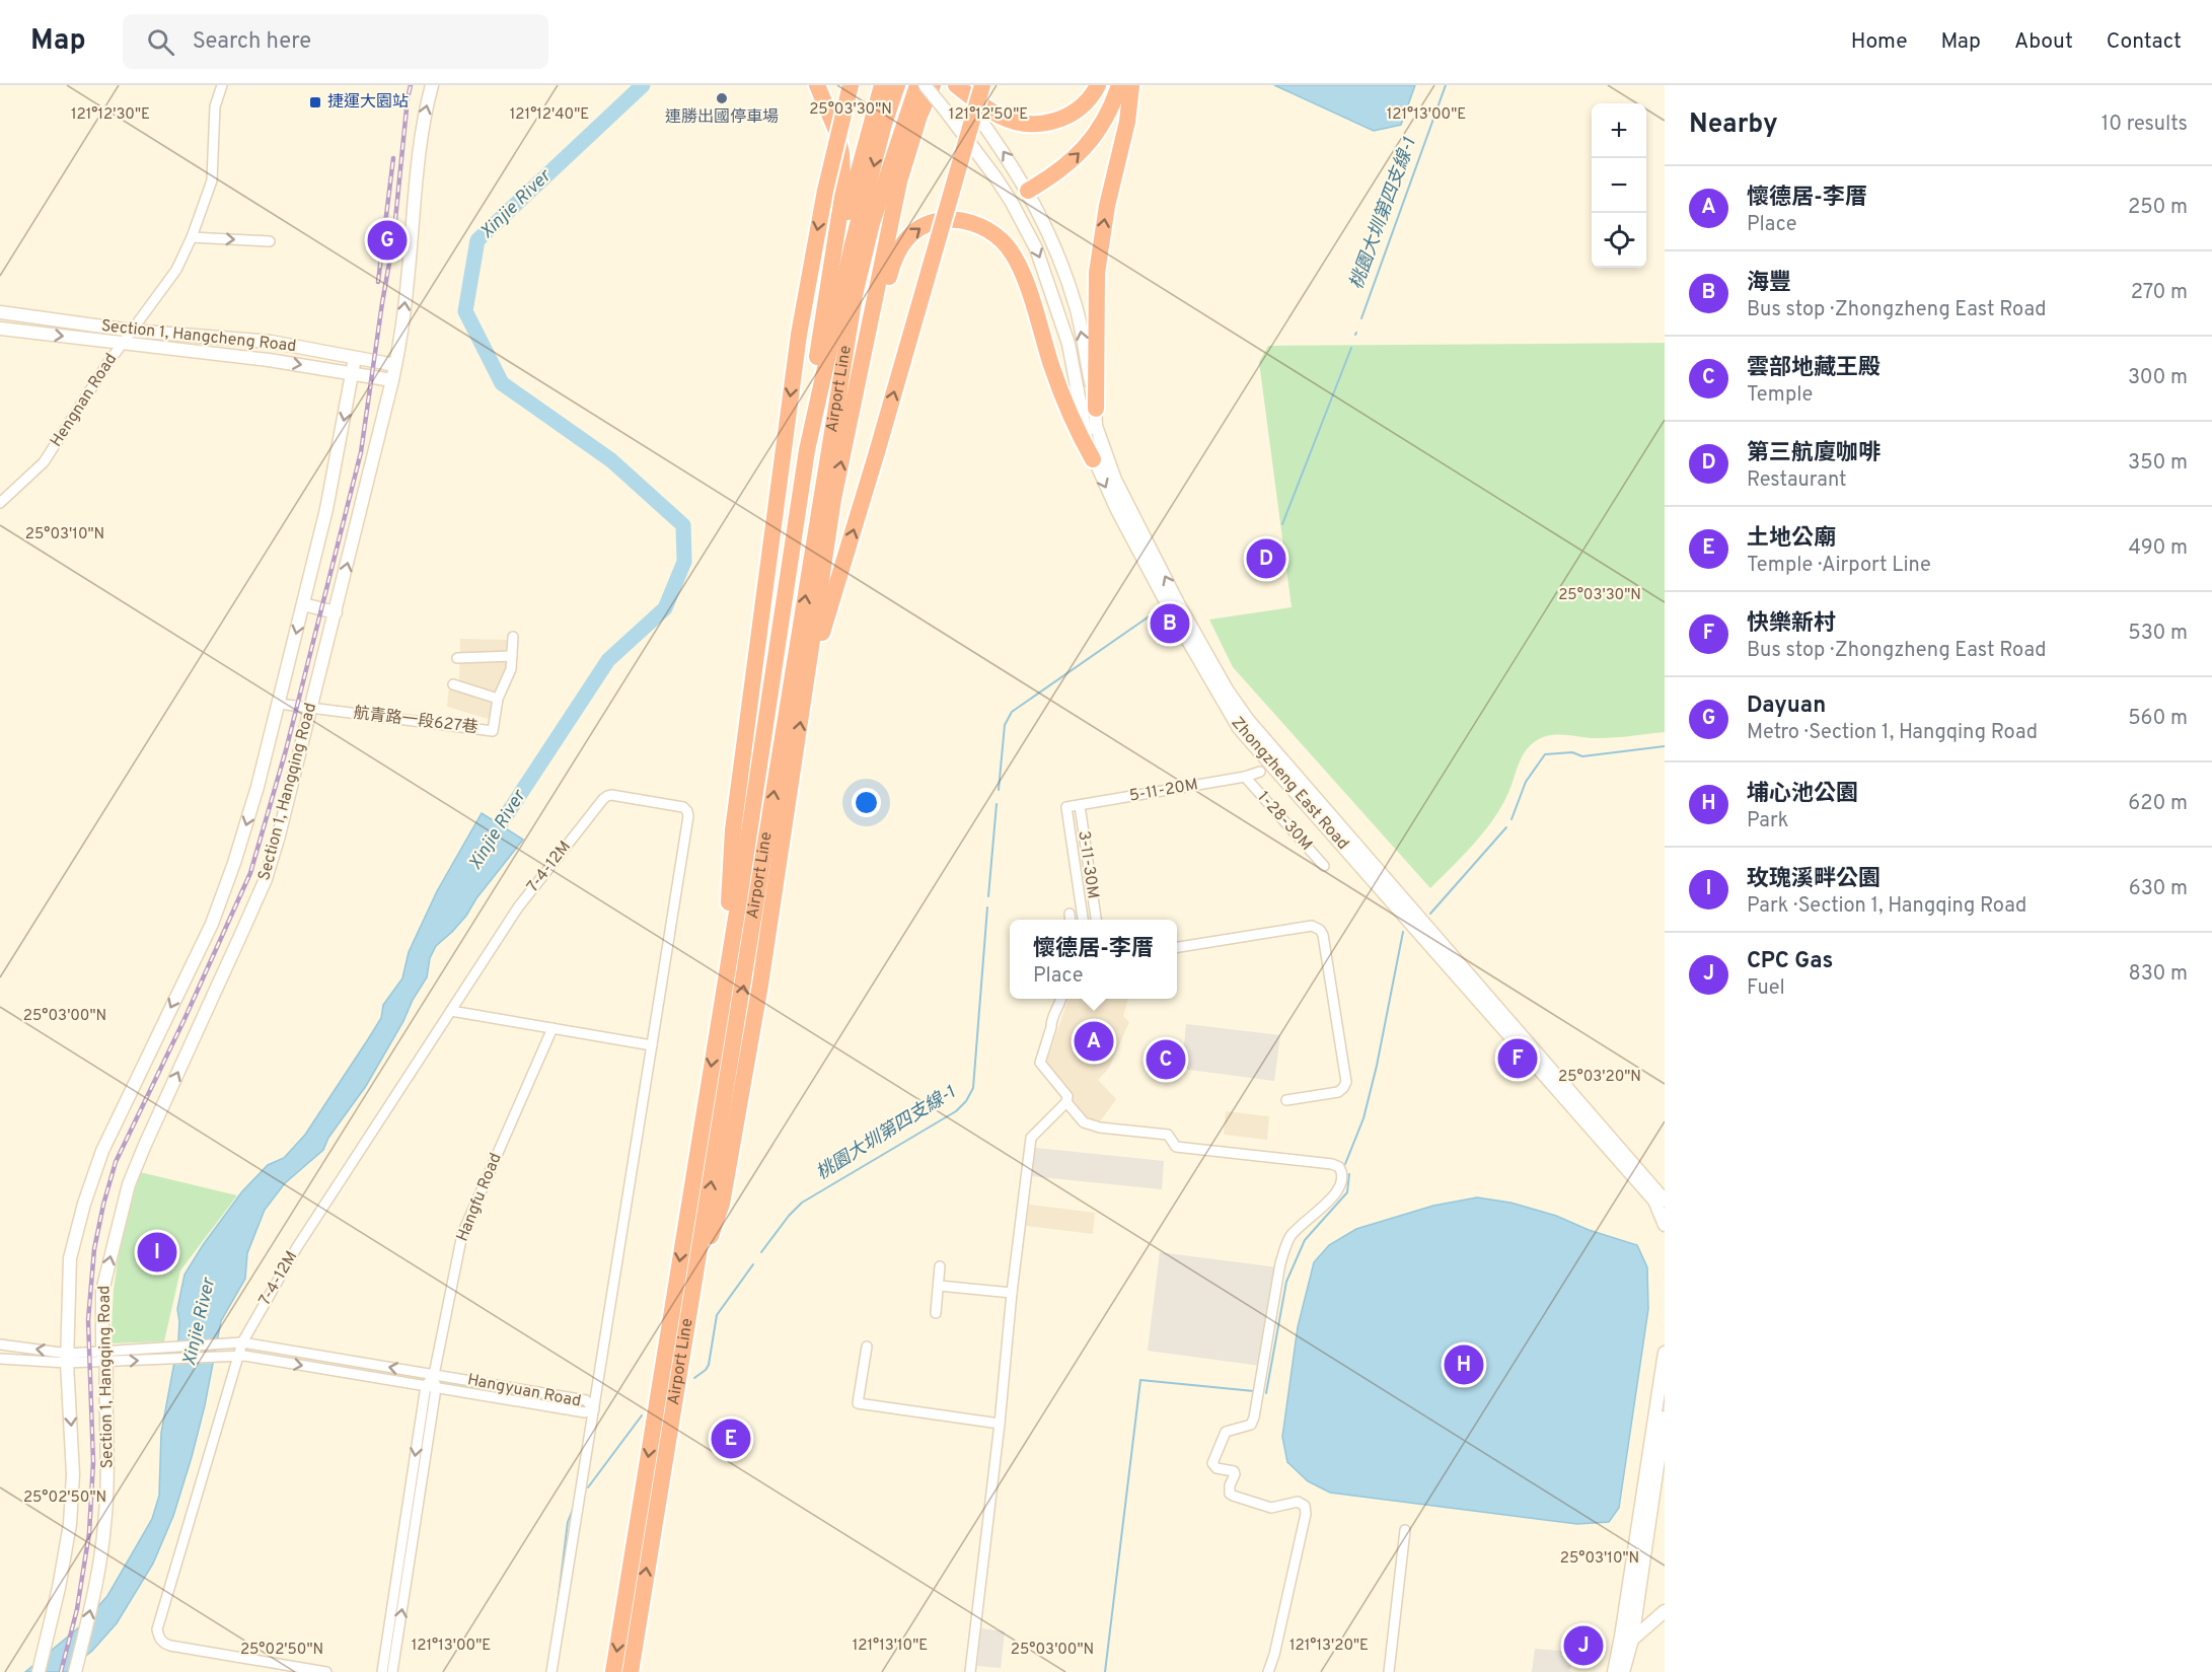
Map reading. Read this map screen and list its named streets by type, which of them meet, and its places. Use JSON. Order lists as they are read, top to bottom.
{
  "streets": {
    "highway": ["Airport Line"],
    "street": [
      "Section 1, Hangcheng Road",
      "Hengnan Road",
      "航青路一段627巷",
      "Zhongzheng East Road",
      "5-11-20M",
      "Section 1, Hangqing Road",
      "1-28-30M",
      "3-11-30M",
      "7-4-12M",
      "Hangfu Road",
      "Hangyuan Road"
    ]
  },
  "crossings": [
    ["Section 1, Hangcheng Road", "Hengnan Road"],
    ["Section 1, Hangcheng Road", "Section 1, Hangqing Road"],
    ["航青路一段627巷", "Section 1, Hangqing Road"],
    ["5-11-20M", "1-28-30M"],
    ["5-11-20M", "3-11-30M"],
    ["Section 1, Hangqing Road", "Hangyuan Road"],
    ["7-4-12M", "Hangyuan Road"],
    ["Hangfu Road", "Hangyuan Road"]
  ],
  "water": ["Xinjie River", "桃園大圳第四支線-1"],
  "places": {
    "other": ["連勝出國停車場"],
    "transit": ["捷運大園站"]
  },
  "page": {
    "header": "Map",
    "search": "Search here",
    "nav": [
      "Home",
      "Map",
      "About",
      "Contact"
    ],
    "heading": ["Nearby", "10 results"],
    "map_buttons": ["+", "−"],
    "list": [
      {
        "mark": "A",
        "name": "懷德居-李厝",
        "note": "Place",
        "value": "250 m"
      },
      {
        "mark": "B",
        "name": "海豐",
        "note": "Bus stop · Zhongzheng East Road",
        "value": "270 m"
      },
      {
        "mark": "C",
        "name": "雲部地藏王殿",
        "note": "Temple",
        "value": "300 m"
      },
      {
        "mark": "D",
        "name": "第三航廈咖啡",
        "note": "Restaurant",
        "value": "350 m"
      },
      {
        "mark": "E",
        "name": "土地公廟",
        "note": "Temple · Airport Line",
        "value": "490 m"
      },
      {
        "mark": "F",
        "name": "快樂新村",
        "note": "Bus stop · Zhongzheng East Road",
        "value": "530 m"
      },
      {
        "mark": "G",
        "name": "Dayuan",
        "note": "Metro · Section 1, Hangqing Road",
        "value": "560 m"
      },
      {
        "mark": "H",
        "name": "埔心池公園",
        "note": "Park",
        "value": "620 m"
      },
      {
        "mark": "I",
        "name": "玫瑰溪畔公園",
        "note": "Park · Section 1, Hangqing Road",
        "value": "630 m"
      },
      {
        "mark": "J",
        "name": "CPC Gas",
        "note": "Fuel",
        "value": "830 m"
      }
    ],
    "pins": [
      "G",
      "D",
      "B",
      "A",
      "F",
      "C",
      "I",
      "H",
      "E",
      "J"
    ],
    "popup": ["懷德居-李厝", "Place"]
  },
  "coordinates": [
    "25°03'30\"N",
    "121°12'30\"E",
    "121°12'40\"E",
    "121°12'50\"E",
    "121°13'00\"E",
    "25°03'10\"N",
    "25°03'00\"N",
    "25°03'20\"N",
    "25°02'50\"N",
    "121°13'10\"E",
    "121°13'20\"E"
  ]
}
